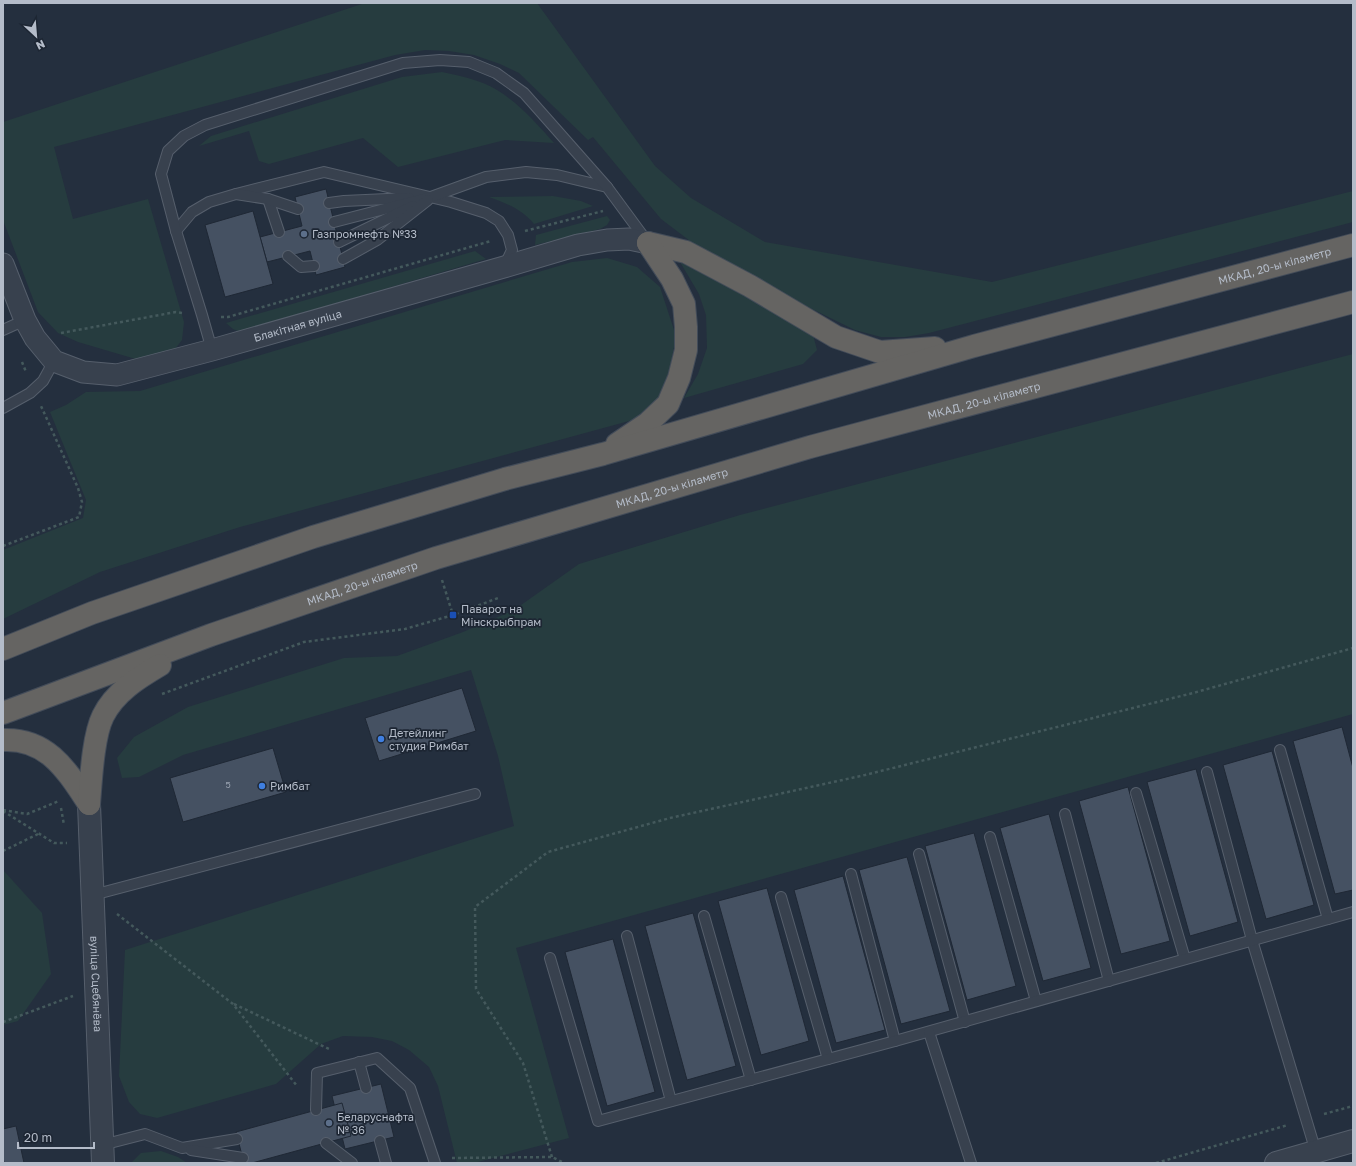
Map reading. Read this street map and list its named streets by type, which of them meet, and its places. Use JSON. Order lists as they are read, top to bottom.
{
  "streets": {
    "highway": ["МКАД, 20-ы кіламетр"],
    "street": ["Блакітная вуліца", "вуліца Сцебянёва"]
  },
  "places": {
    "other": [
      "Газпромнефть №33",
      "Детейлинг студия Римбат",
      "Римбат",
      "Беларуснафта № 36"
    ],
    "transit": ["Паварот на Мінскрыбпрам"]
  },
  "house_numbers": ["5"],
  "scale_bar": "20 m",
  "north": "bottom right"
}
